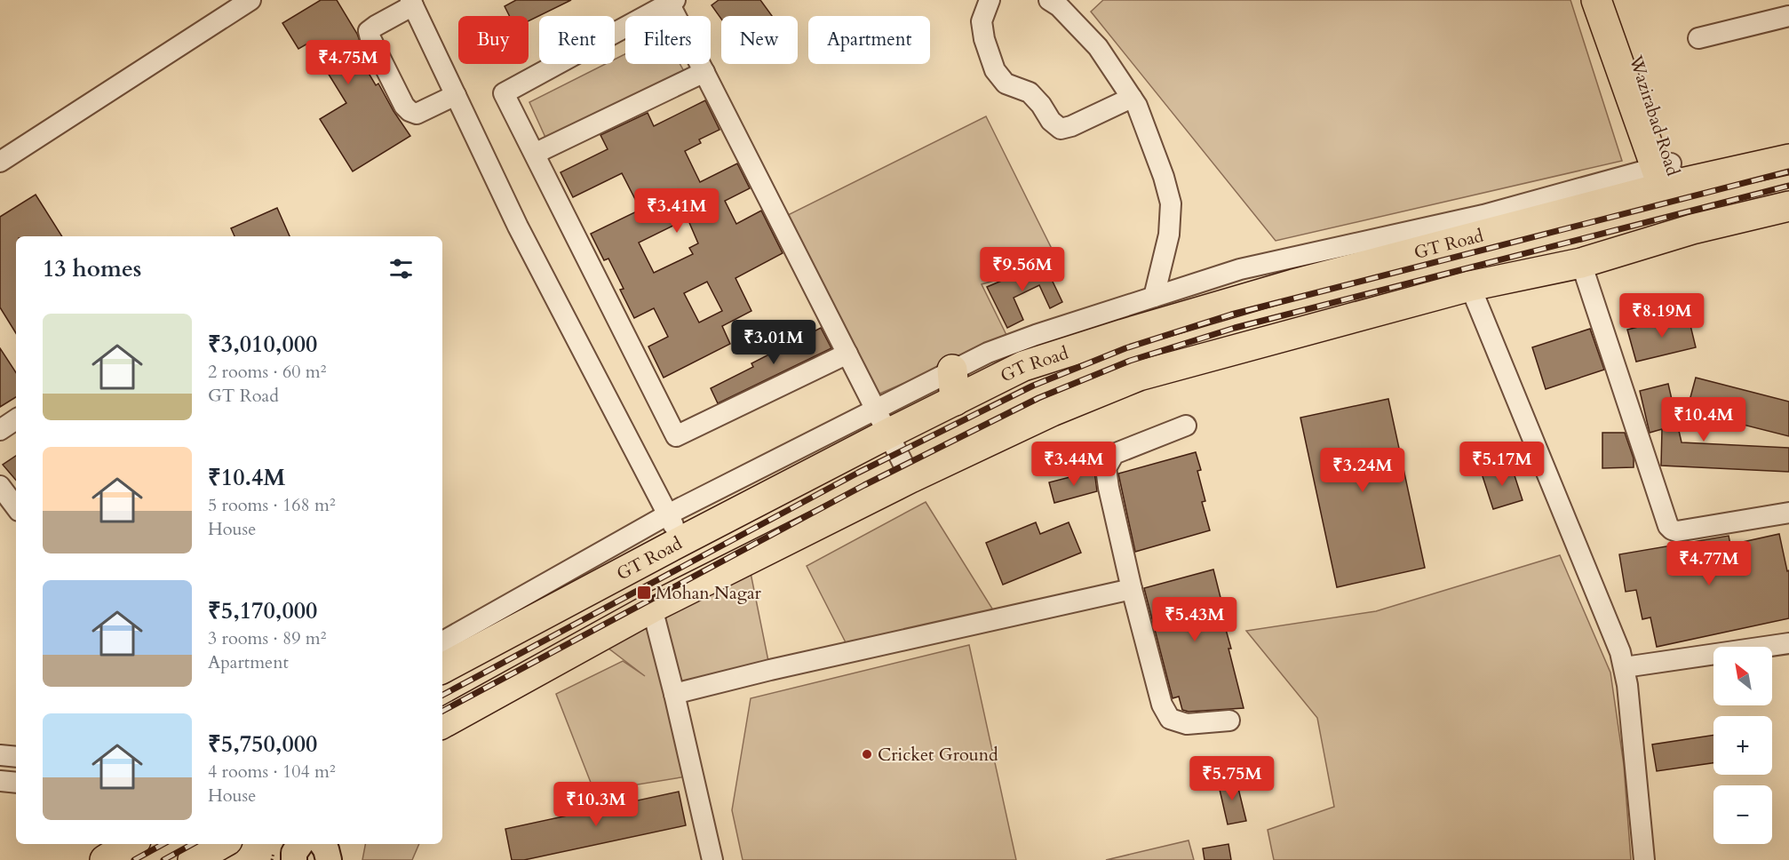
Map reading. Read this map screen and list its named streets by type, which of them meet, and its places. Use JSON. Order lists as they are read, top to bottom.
{
  "streets": {
    "highway": ["Wazirabad Road", "GT Road"]
  },
  "crossings": [
    ["Wazirabad Road", "GT Road"]
  ],
  "places": {
    "transit": ["Mohan Nagar"],
    "other": ["Cricket Ground"]
  },
  "north": "top left",
  "page": {
    "chip": [
      "Buy",
      "Rent",
      "Filters",
      "New",
      "Apartment"
    ],
    "price": [
      "₹4.75M",
      "₹3.41M",
      "₹9.56M",
      "₹8.19M",
      "₹3.01M",
      "₹10.4M",
      "₹3.44M",
      "₹5.17M",
      "₹3.24M",
      "₹4.77M",
      "₹5.43M",
      "₹5.75M",
      "₹10.3M"
    ],
    "heading": "13 homes",
    "list": [
      {
        "name": "₹3,010,000",
        "note": "2 rooms · 60 m² · GT Road"
      },
      {
        "name": "₹10.4M",
        "note": "5 rooms · 168 m² · House"
      },
      {
        "name": "₹5,170,000",
        "note": "3 rooms · 89 m² · Apartment"
      },
      {
        "name": "₹5,750,000",
        "note": "4 rooms · 104 m² · House"
      }
    ],
    "map_buttons": ["+", "−"]
  }
}
